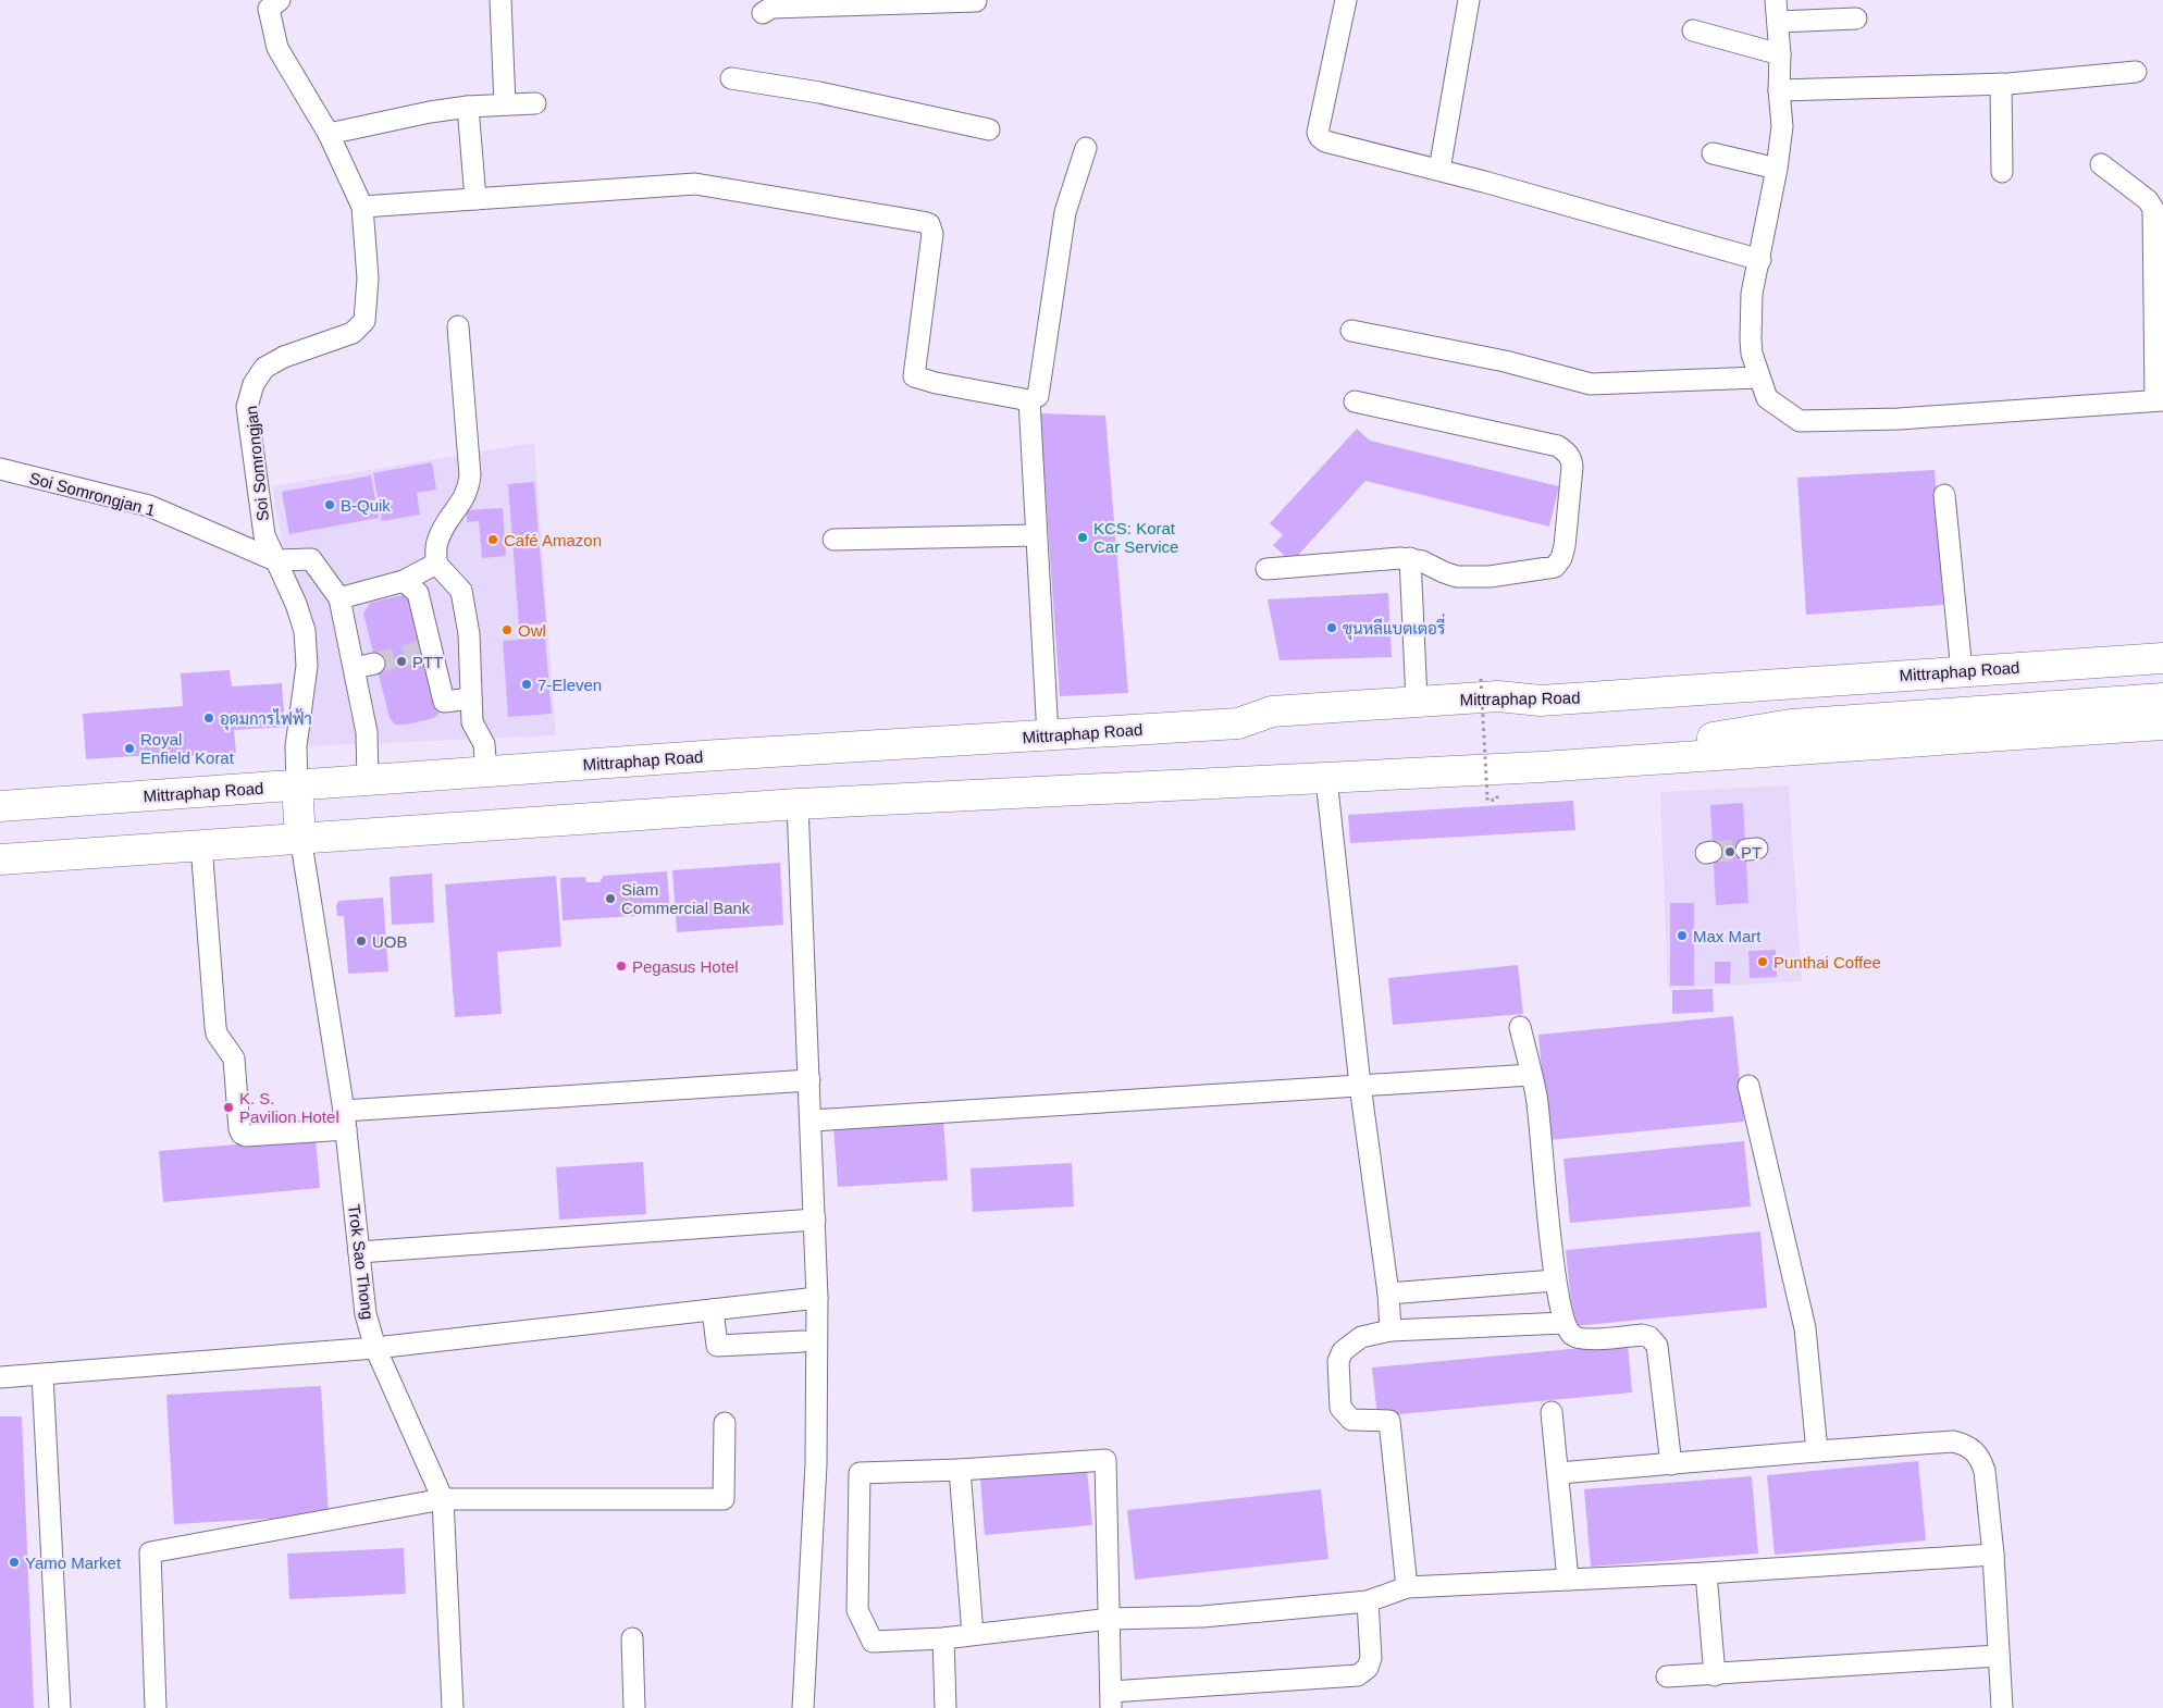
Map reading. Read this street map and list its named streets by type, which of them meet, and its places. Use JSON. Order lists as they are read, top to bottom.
{
  "streets": {
    "highway": ["Mittraphap Road"],
    "street": ["Soi Somrongjan", "Soi Somrongjan 1", "Trok Sao Thong"]
  },
  "crossings": [
    ["Soi Somrongjan", "Soi Somrongjan 1"],
    ["Soi Somrongjan", "Mittraphap Road"]
  ],
  "places": [
    "B-Quik",
    "KCS: Korat Car Service",
    "Café Amazon",
    "ชุนหลีแบตเตอรี่",
    "Owl",
    "PTT",
    "7-Eleven",
    "อุดมการไฟฟ้า",
    "Royal Enfield Korat",
    "PT",
    "Siam Commercial Bank",
    "Max Mart",
    "UOB",
    "Punthai Coffee",
    "Pegasus Hotel",
    "K. S. Pavilion Hotel",
    "Yamo Market"
  ]
}
